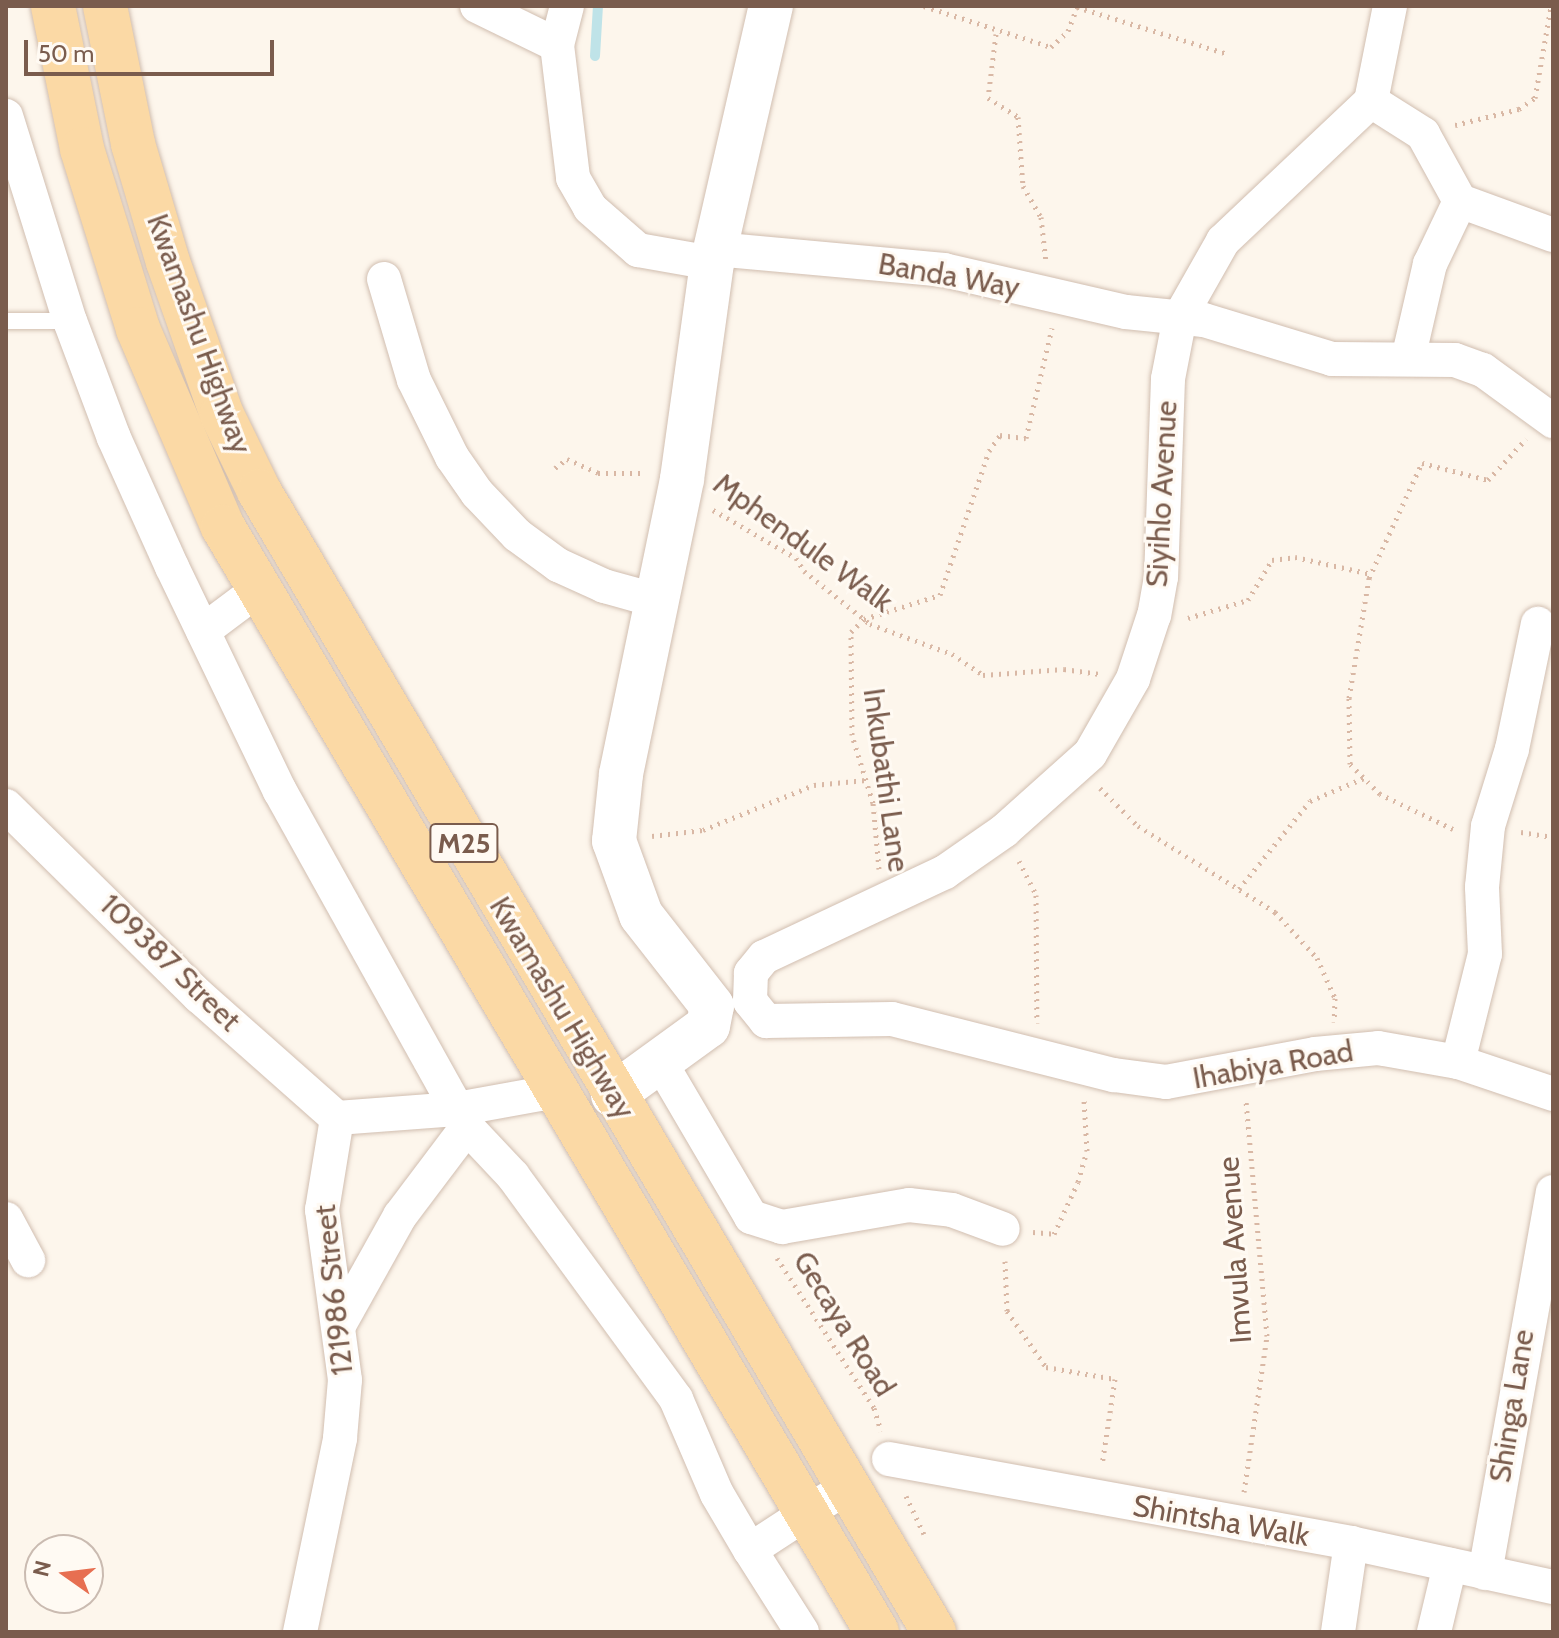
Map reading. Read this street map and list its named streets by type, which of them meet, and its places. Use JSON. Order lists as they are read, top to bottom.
{
  "streets": {
    "main road": ["Kwamashu Highway", "M25"],
    "street": [
      "Banda Way",
      "Siyihlo Avenue",
      "109387 Street",
      "Ihabiya Road",
      "121986 Street",
      "Shinga Lane",
      "Shintsha Walk"
    ],
    "path": [
      "Mphendule Walk",
      "Inkubathi Lane",
      "Imvula Avenue",
      "Gecaya Road"
    ]
  },
  "crossings": [
    ["Banda Way", "Siyihlo Avenue"],
    ["Siyihlo Avenue", "Mphendule Walk"],
    ["Siyihlo Avenue", "Inkubathi Lane"],
    ["Siyihlo Avenue", "Ihabiya Road"],
    ["Mphendule Walk", "Inkubathi Lane"],
    ["109387 Street", "121986 Street"],
    ["Ihabiya Road", "Imvula Avenue"],
    ["Imvula Avenue", "Shintsha Walk"],
    ["Gecaya Road", "Shintsha Walk"],
    ["Shinga Lane", "Shintsha Walk"]
  ],
  "scale_bar": "50 m",
  "north": "left"
}
